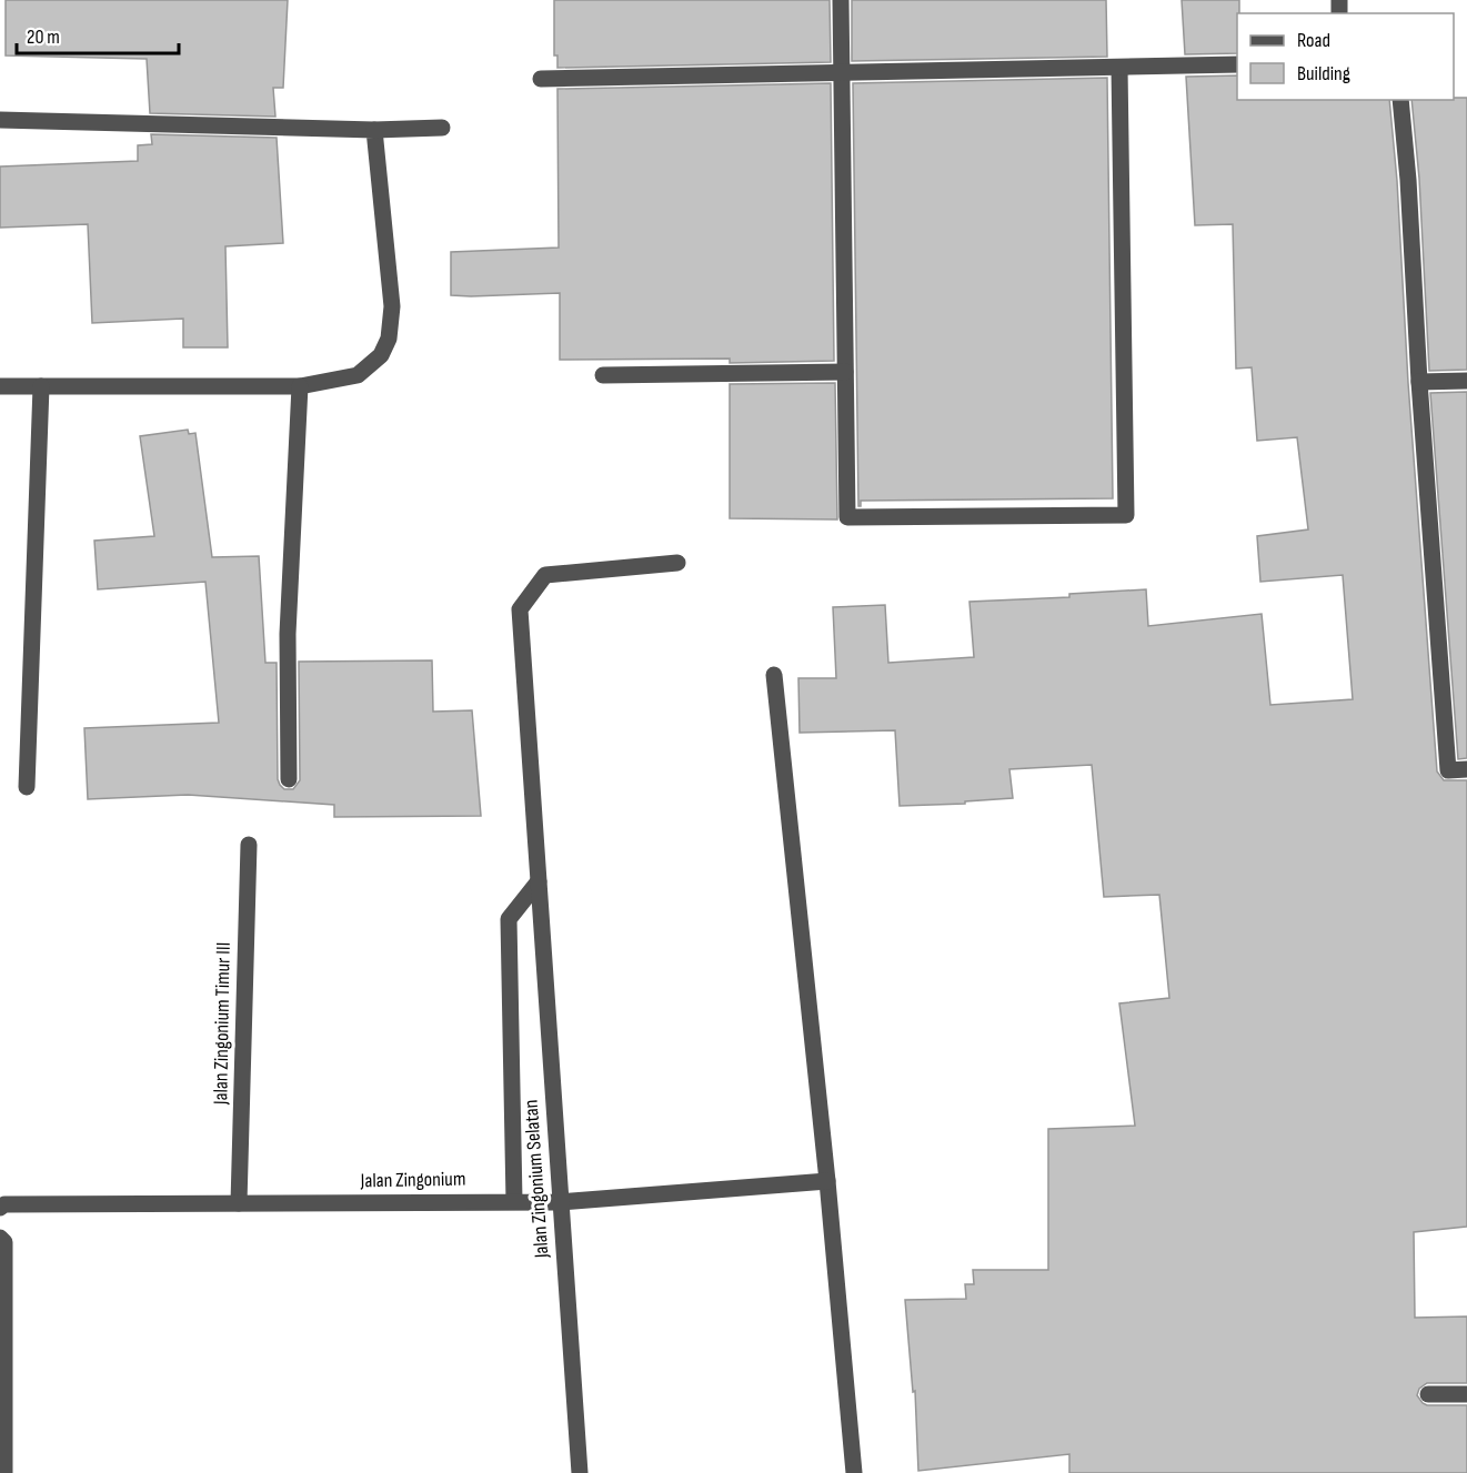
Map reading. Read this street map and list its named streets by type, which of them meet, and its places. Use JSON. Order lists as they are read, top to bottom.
{
  "streets": {
    "street": ["Jalan Zingonium Timur III", "Jalan Zingonium Selatan", "Jalan Zingonium"]
  },
  "crossings": [
    ["Jalan Zingonium Timur III", "Jalan Zingonium"],
    ["Jalan Zingonium Selatan", "Jalan Zingonium"]
  ],
  "legend": ["Road", "Building"],
  "scale_bar": "20 m"
}
